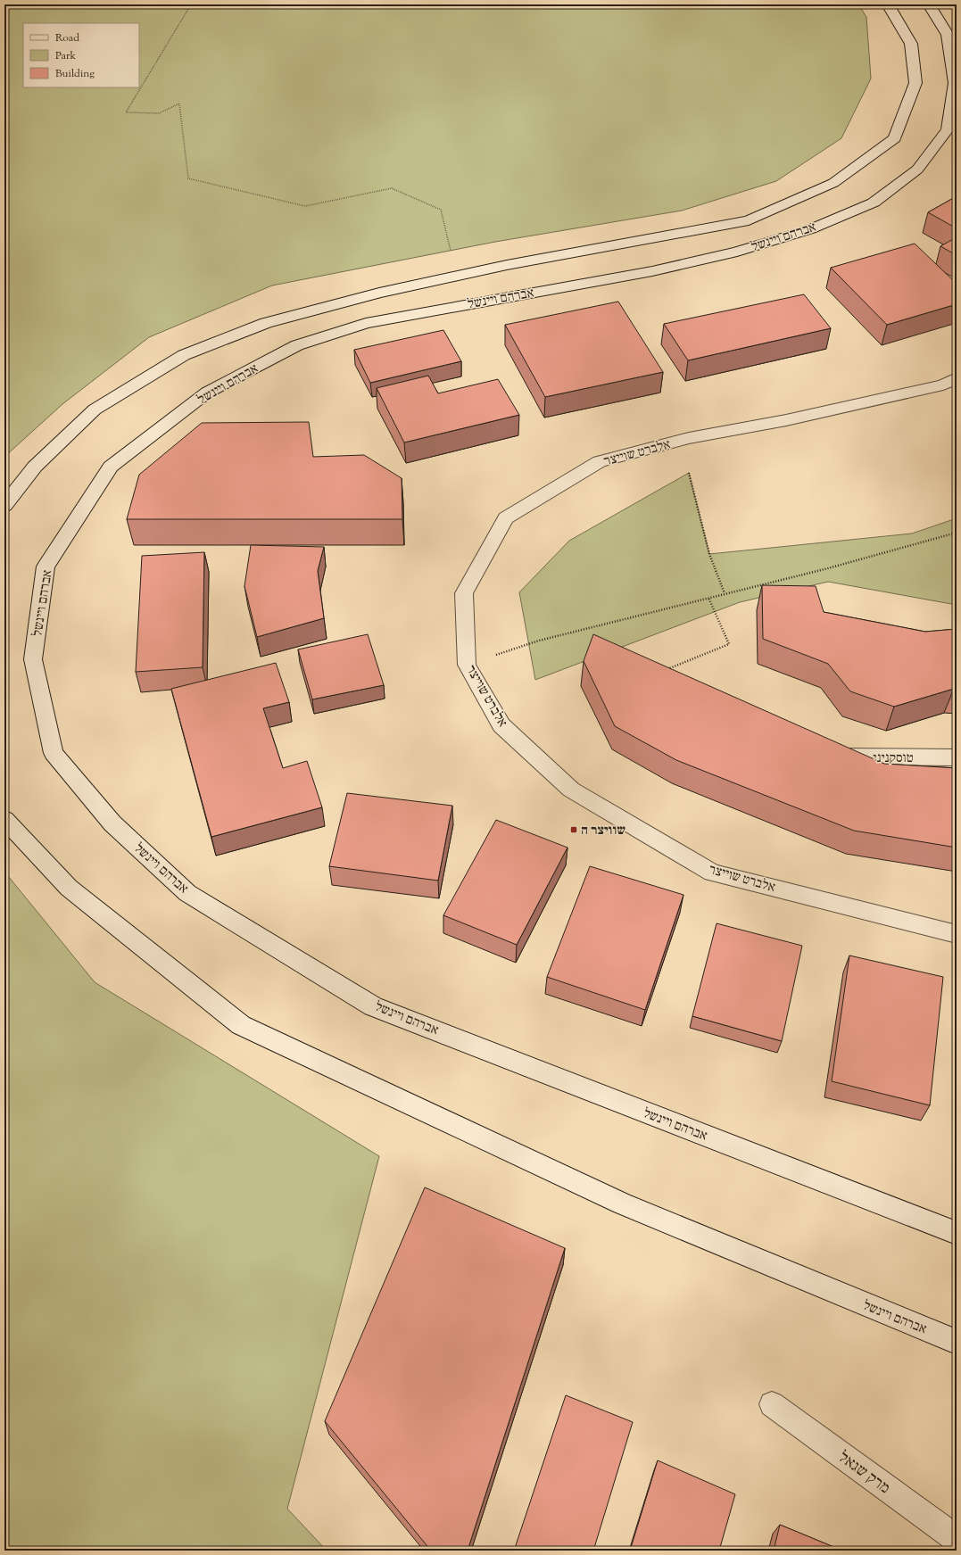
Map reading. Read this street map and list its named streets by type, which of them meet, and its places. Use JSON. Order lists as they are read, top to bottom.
{
  "streets": {
    "main road": [
      "אברהם ויינשל",
      "אלברט שוייצר",
      "טוסקניני",
      "מרק שגאל"
    ]
  },
  "places": {
    "transit": ["שוויצר ה"]
  },
  "legend": ["Road", "Park", "Building"]
}
